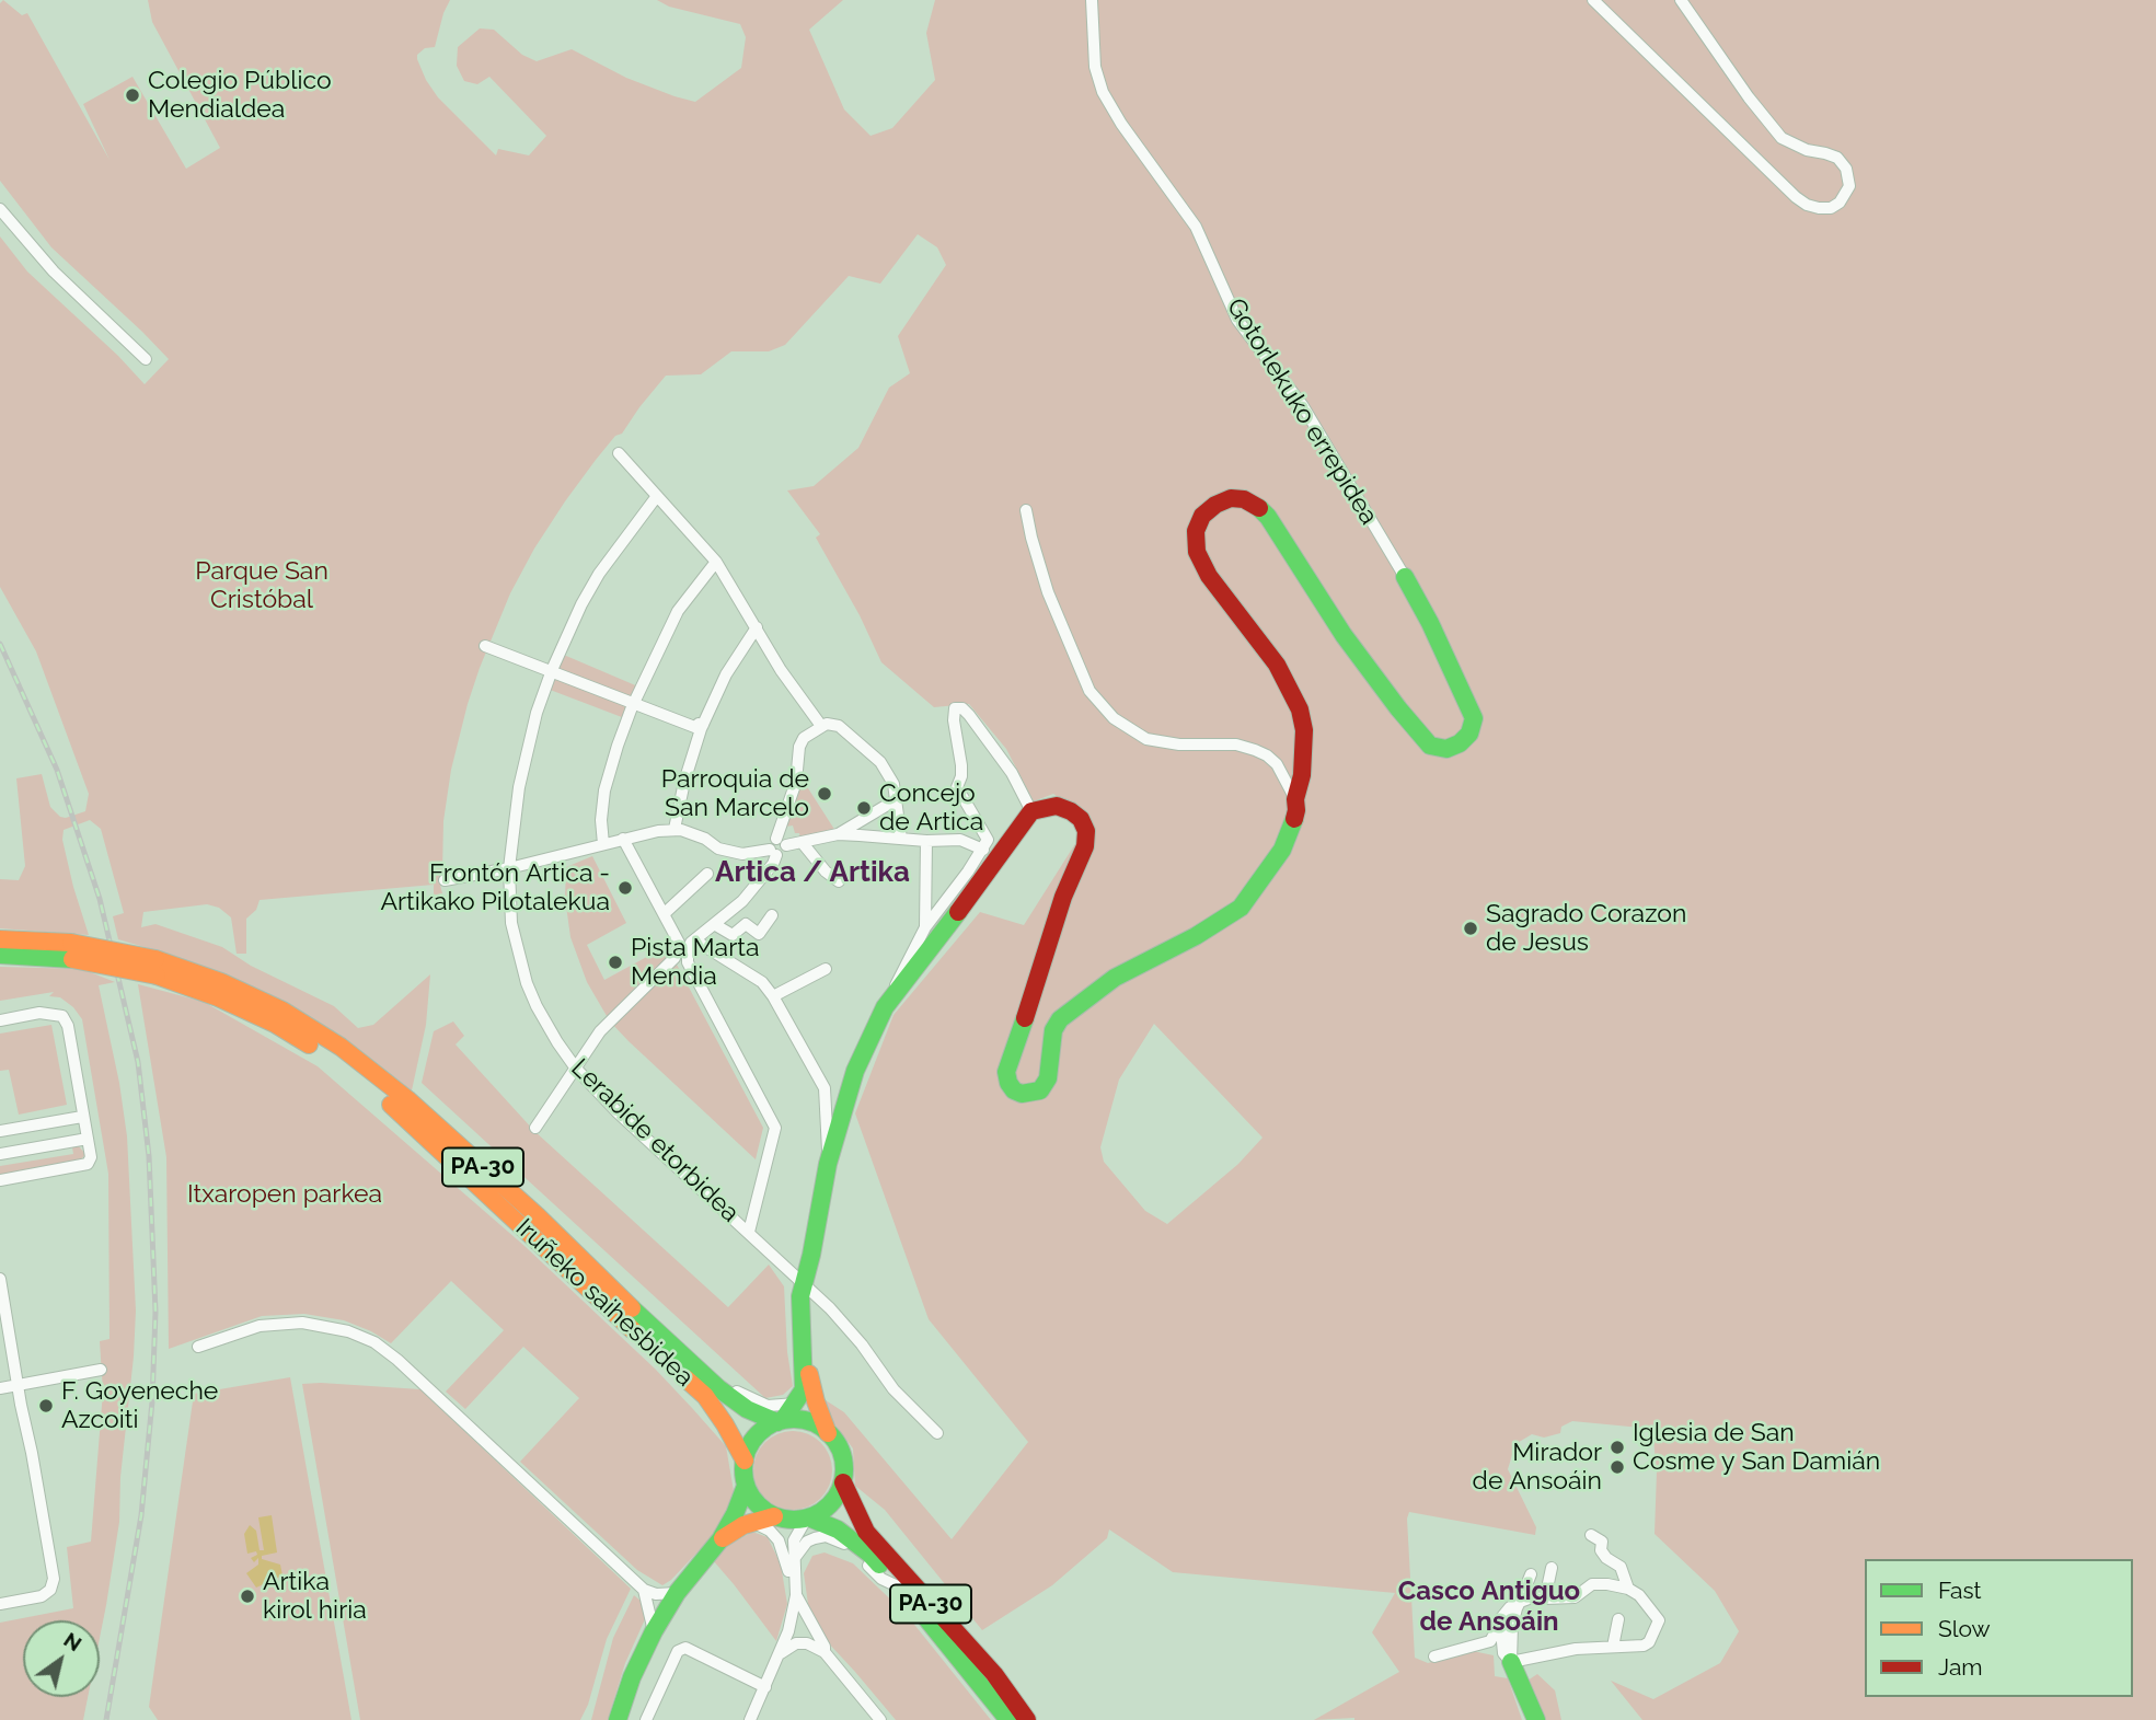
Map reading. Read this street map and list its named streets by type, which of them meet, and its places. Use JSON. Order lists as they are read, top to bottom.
{
  "streets": {
    "main road": ["PA-30", "Iruñeko saihesbidea"],
    "street": ["Gotorlekuko errepidea", "Lerabide etorbidea"]
  },
  "crossings": [
    ["PA-30", "Iruñeko saihesbidea"]
  ],
  "districts": ["Artica / Artika", "Casco Antiguo de Ansoáin"],
  "parks": ["Parque San Cristóbal", "Itxaropen parkea"],
  "places": [
    "Colegio Público Mendialdea",
    "Parroquia de San Marcelo",
    "Concejo de Artica",
    "Frontón Artica - Artikako Pilotalekua",
    "Sagrado Corazon de Jesus",
    "Pista Marta Mendia",
    "F. Goyeneche Azcoiti",
    "Iglesia de San Cosme y San Damián",
    "Mirador de Ansoáin",
    "Artika kirol hiria"
  ],
  "legend": ["Fast", "Slow", "Jam"],
  "north": "top right"
}
